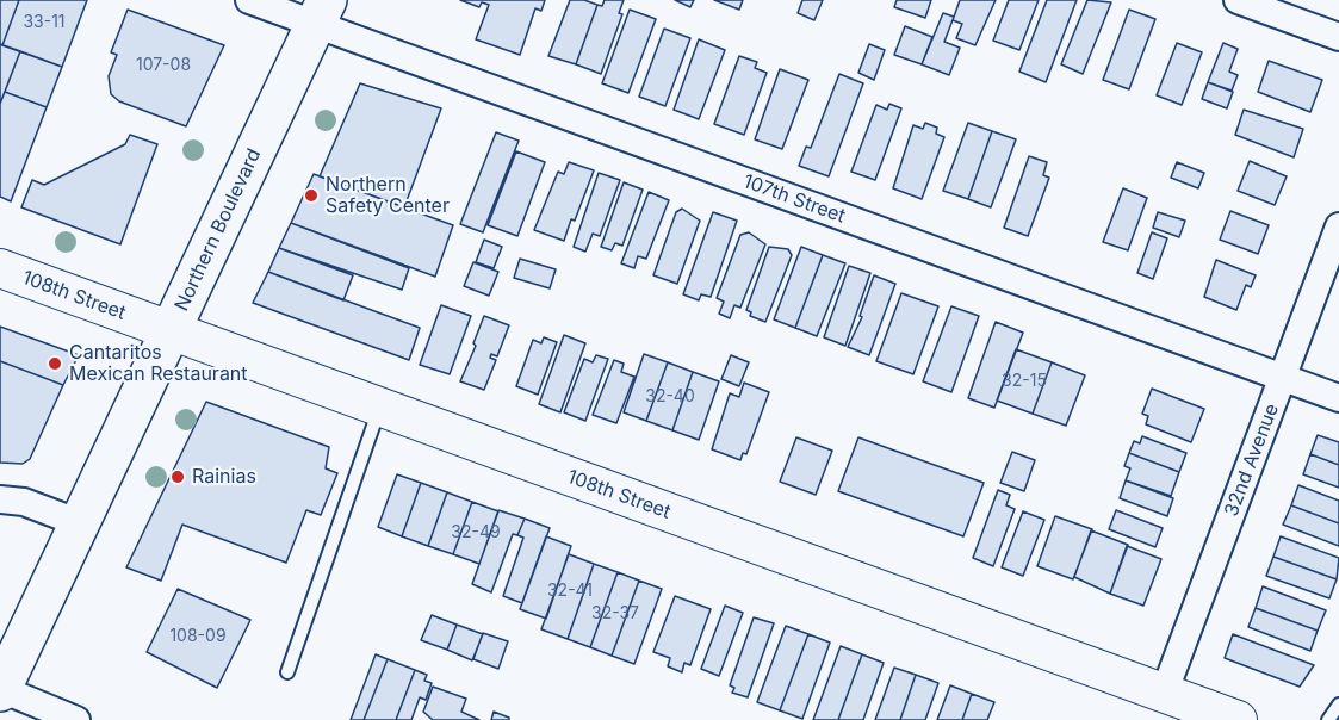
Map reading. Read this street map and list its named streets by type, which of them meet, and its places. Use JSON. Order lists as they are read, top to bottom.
{
  "streets": {
    "main road": ["Northern Boulevard", "108th Street"],
    "street": ["107th Street", "32nd Avenue"]
  },
  "crossings": [
    ["107th Street", "Northern Boulevard"],
    ["107th Street", "32nd Avenue"],
    ["Northern Boulevard", "108th Street"],
    ["108th Street", "32nd Avenue"]
  ],
  "places": ["Northern Safety Center", "Cantaritos Mexican Restaurant", "Rainias"],
  "house_numbers": [
    "33-11",
    "107-08",
    "32-15",
    "32-40",
    "32-49",
    "32-41",
    "32-37",
    "108-09"
  ]
}
